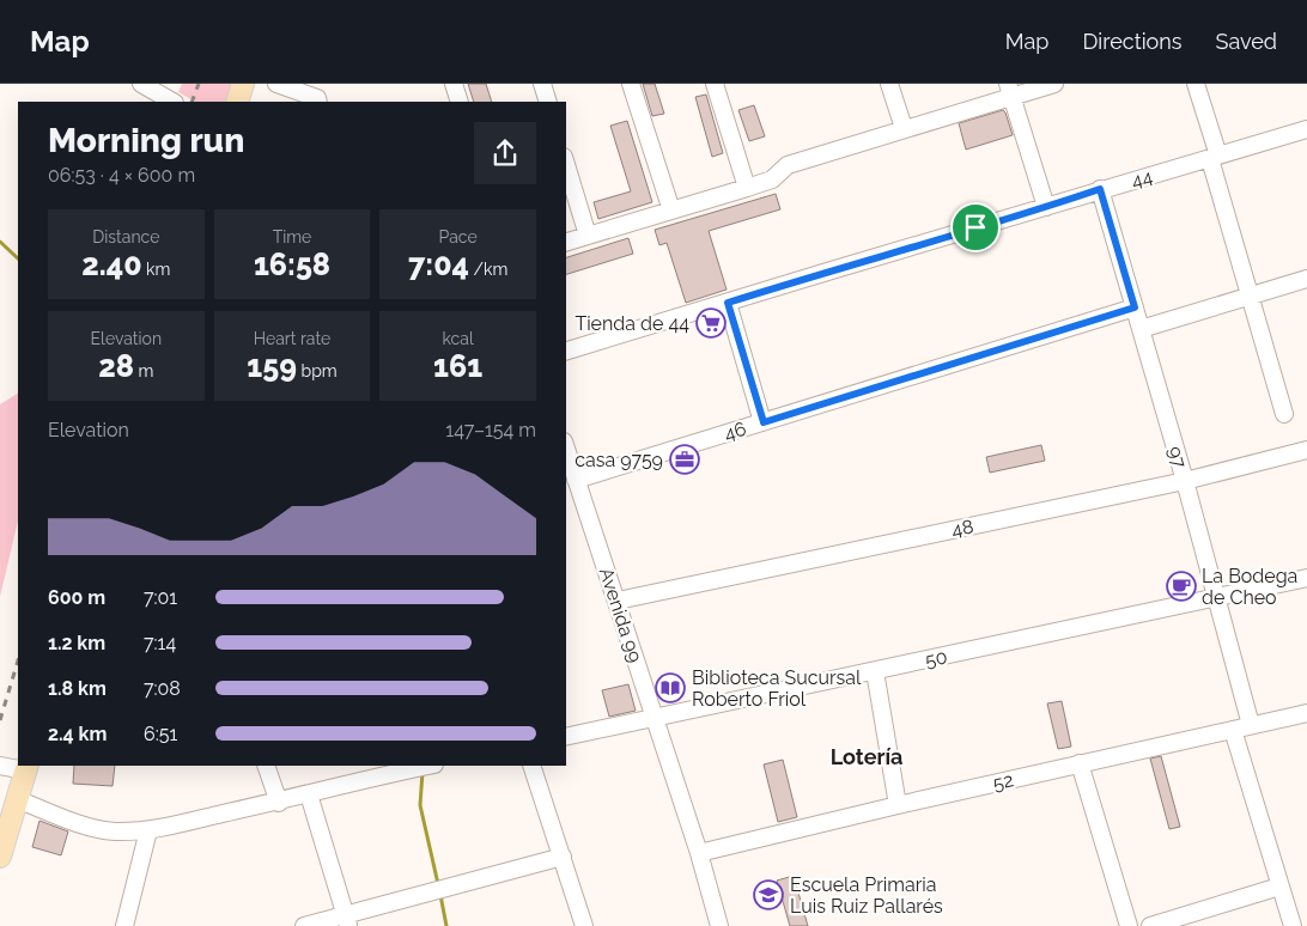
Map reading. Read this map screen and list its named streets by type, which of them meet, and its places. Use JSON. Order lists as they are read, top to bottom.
{
  "streets": {
    "street": [
      "44",
      "46",
      "97",
      "48",
      "Avenida 99",
      "50",
      "52"
    ]
  },
  "crossings": [
    ["44", "97"],
    ["46", "97"],
    ["46", "Avenida 99"],
    ["97", "48"],
    ["97", "50"],
    ["97", "52"],
    ["48", "Avenida 99"],
    ["Avenida 99", "50"],
    ["Avenida 99", "52"]
  ],
  "districts": ["Lotería"],
  "places": {
    "supermarket": ["Tienda de 44"],
    "office": ["casa 9759"],
    "cafe": ["La Bodega de Cheo"],
    "library": ["Biblioteca Sucursal Roberto Friol"],
    "school or university": ["Escuela Primaria Luis Ruiz Pallarés"]
  },
  "page": {
    "header": "Map",
    "nav": ["Map", "Directions", "Saved"],
    "heading": ["Morning run", "06:53 · 4 × 600 m"],
    "stats": [
      ["Distance", "2.40 km"],
      ["Time", "16:58"],
      ["Pace", "7:04 /km"],
      ["Elevation", "28 m"],
      ["Heart rate", "159 bpm"],
      ["kcal", "161"]
    ],
    "chart": ["Elevation", "147–154 m"],
    "list": [
      {
        "name": "600 m",
        "note": "7:01"
      },
      {
        "name": "1.2 km",
        "note": "7:14"
      },
      {
        "name": "1.8 km",
        "note": "7:08"
      },
      {
        "name": "2.4 km",
        "note": "6:51"
      }
    ]
  }
}
